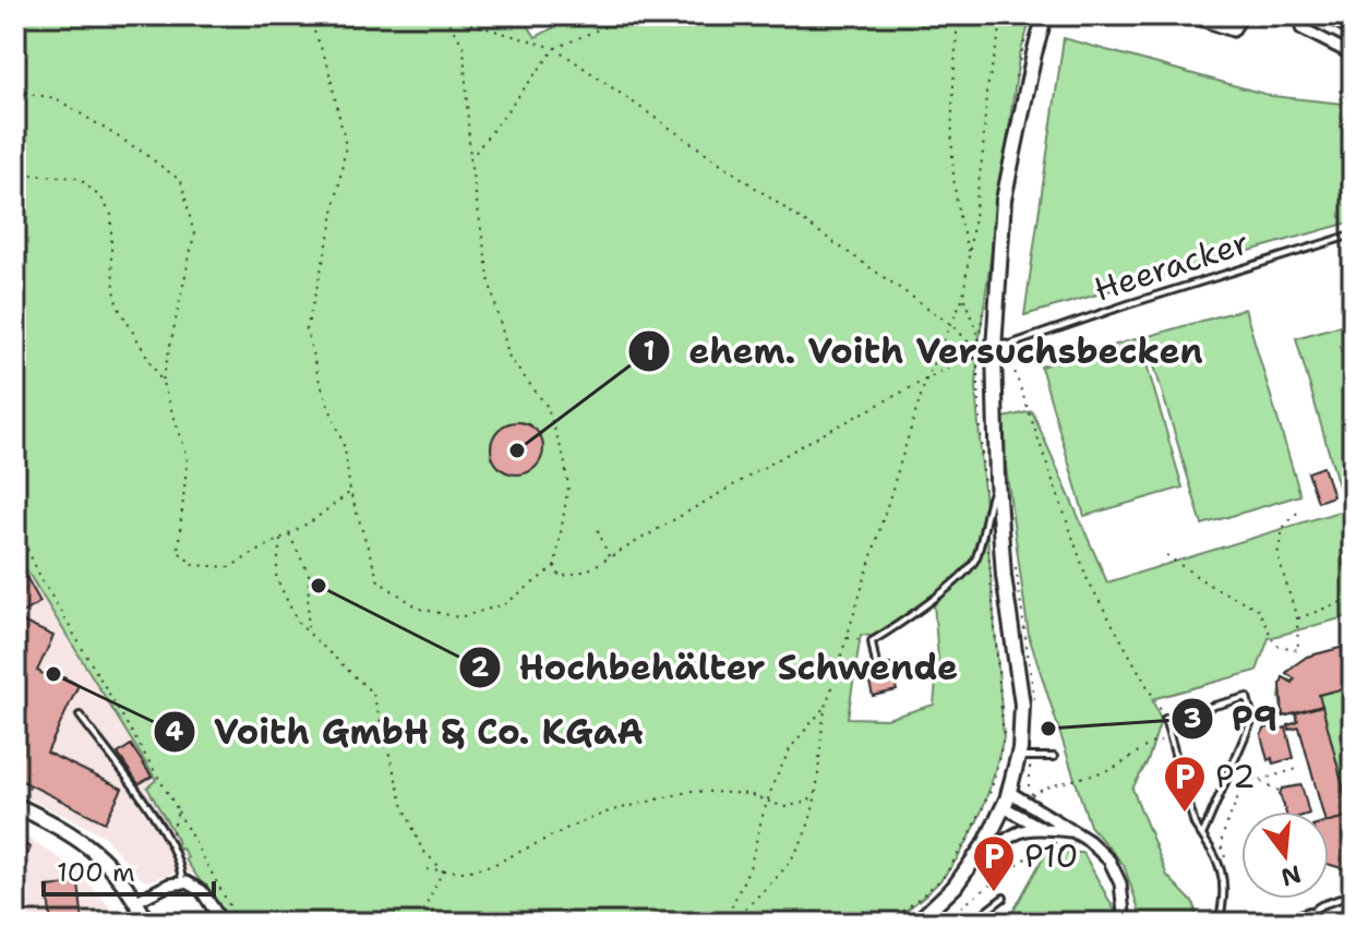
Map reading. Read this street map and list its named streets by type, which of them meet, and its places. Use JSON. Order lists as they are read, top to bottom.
{
  "streets": {
    "lane": ["Heeracker"]
  },
  "places": {
    "other": [
      "ehem. Voith Versuchsbecken",
      "Hochbehälter Schwende",
      "Voith GmbH & Co. KGaA",
      "P9"
    ],
    "parking": ["P2", "P10"]
  },
  "scale_bar": "100 m",
  "north": "bottom"
}
